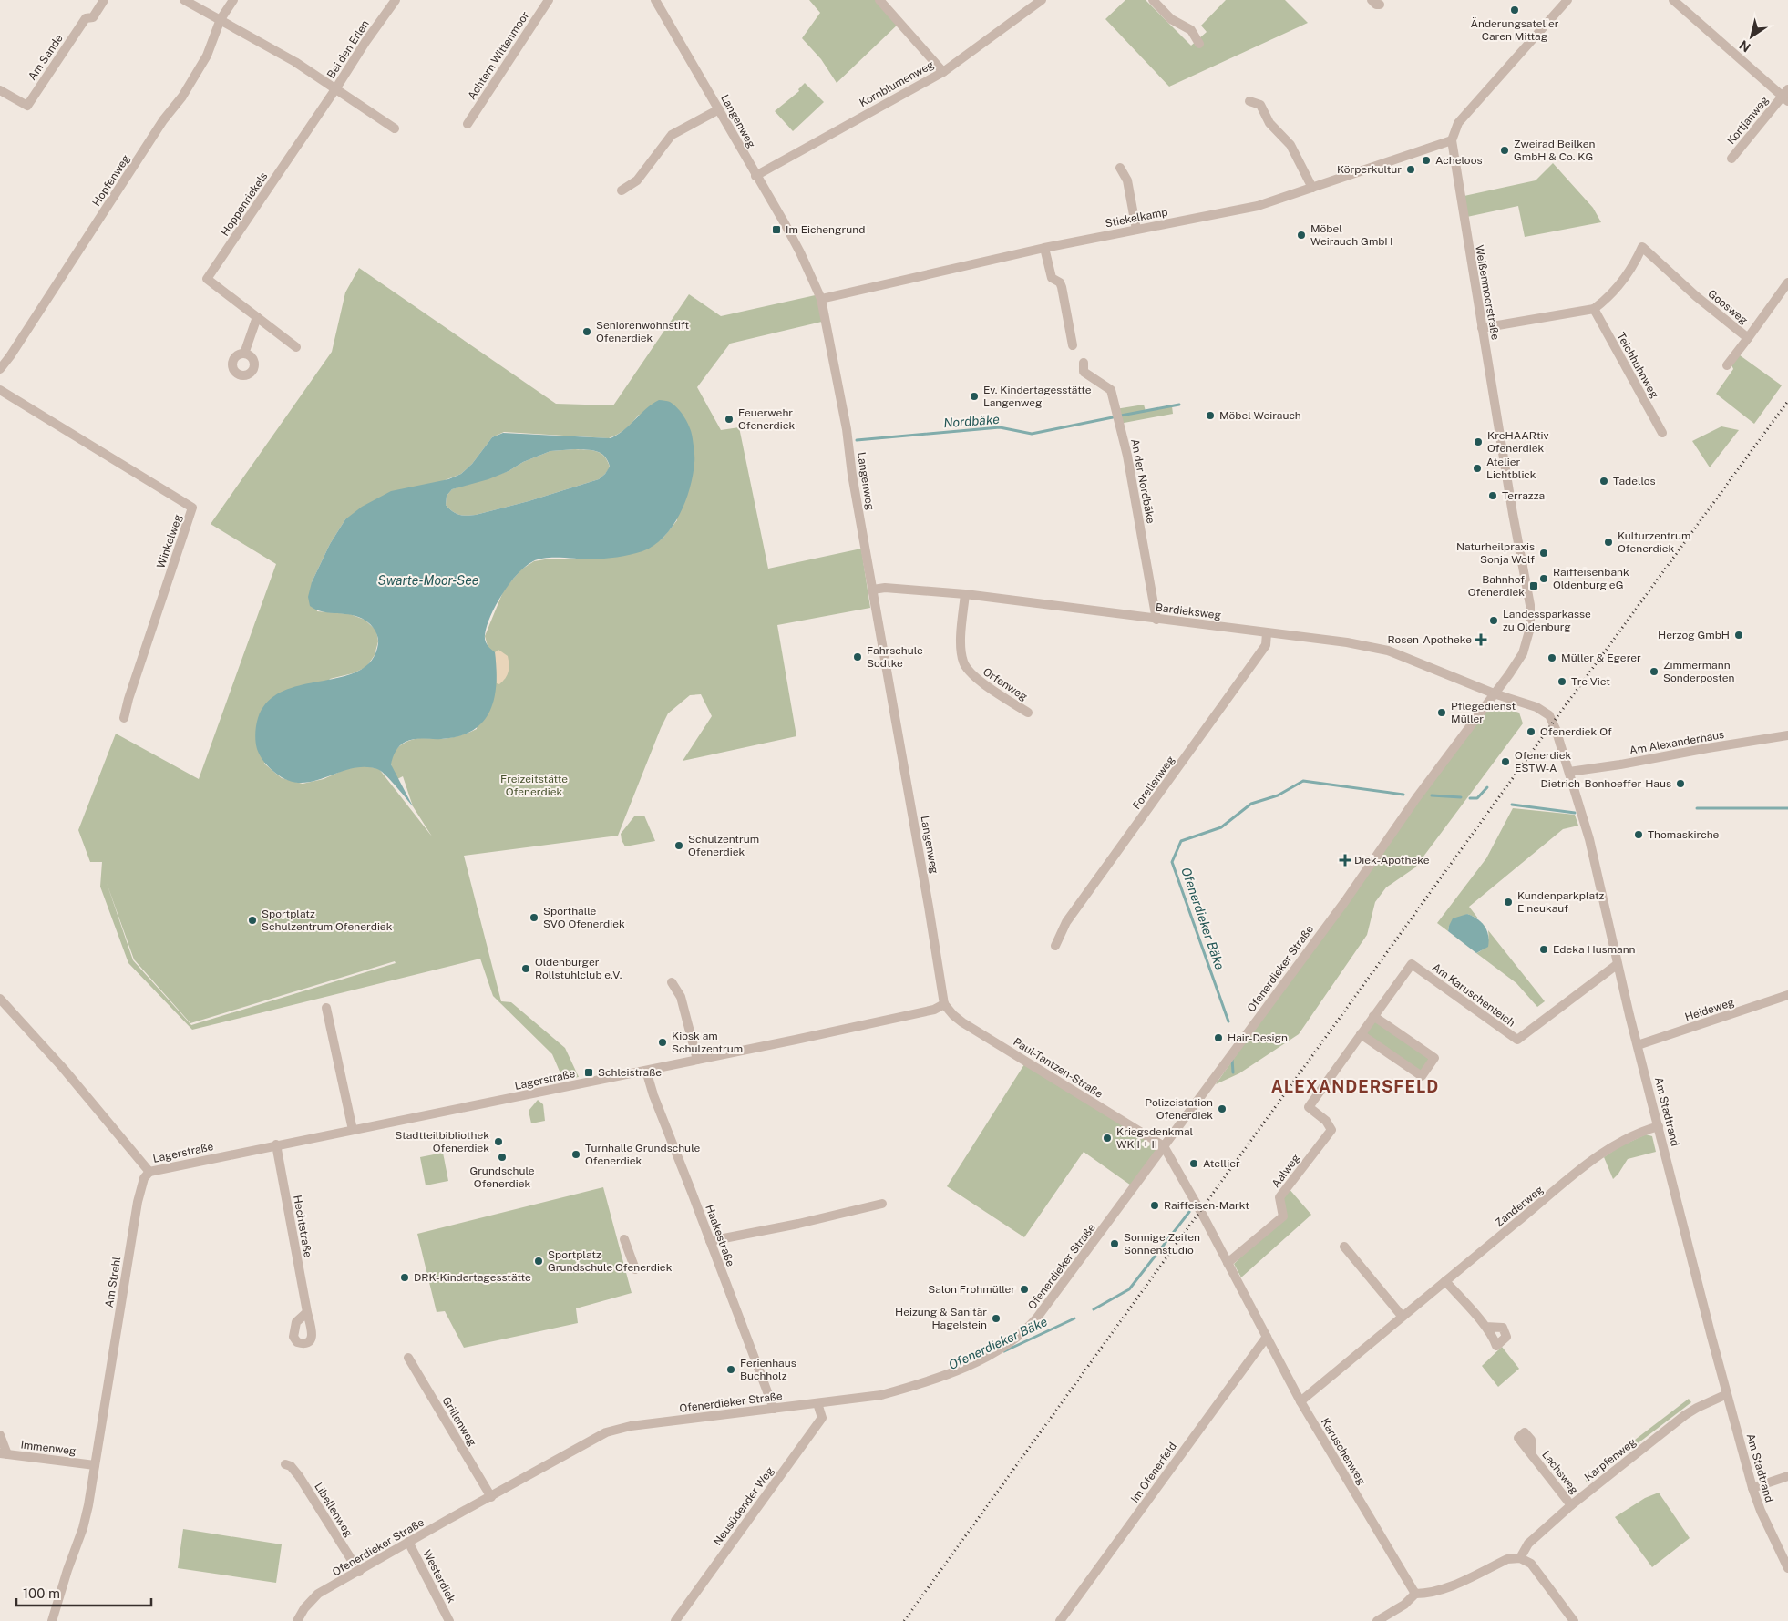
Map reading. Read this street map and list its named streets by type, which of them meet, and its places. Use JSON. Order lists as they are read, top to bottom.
{
  "streets": {
    "street": [
      "Bei den Erlen",
      "Achtern Wittenmoor",
      "Am Sande",
      "Kornblumenweg",
      "Kortjanweg",
      "Langenweg",
      "Hopfenweg",
      "Hoppenriekels",
      "Stiekelkamp",
      "Weißenmoorstraße",
      "Goosweg",
      "Teichhuhnweg",
      "An der Nordbäke",
      "Winkelweg",
      "Bardieksweg",
      "Orfenweg",
      "Am Alexanderhaus",
      "Forellenweg",
      "Ofenerdieker Straße",
      "Am Karuschenteich",
      "Heideweg",
      "Paul-Tantzen-Straße",
      "Lagerstraße",
      "Am Stadtrand",
      "Aalweg",
      "Zanderweg",
      "Hechtstraße",
      "Haakestraße",
      "Am Strehl",
      "Grillenweg",
      "Immenweg",
      "Karuschenweg",
      "Karpfenweg",
      "Im Ofenerfeld",
      "Lachsweg",
      "Neusüdender Weg",
      "Libellenweg",
      "Westerdiek"
    ]
  },
  "crossings": [
    ["Bei den Erlen", "Hoppenriekels"],
    ["Kornblumenweg", "Langenweg"],
    ["Langenweg", "Stiekelkamp"],
    ["Langenweg", "Bardieksweg"],
    ["Langenweg", "Paul-Tantzen-Straße"],
    ["Langenweg", "Lagerstraße"],
    ["Stiekelkamp", "Weißenmoorstraße"],
    ["Weißenmoorstraße", "Ofenerdieker Straße"],
    ["Goosweg", "Teichhuhnweg"],
    ["An der Nordbäke", "Bardieksweg"],
    ["Bardieksweg", "Orfenweg"],
    ["Bardieksweg", "Forellenweg"],
    ["Bardieksweg", "Ofenerdieker Straße"],
    ["Bardieksweg", "Am Stadtrand"],
    ["Am Alexanderhaus", "Am Stadtrand"],
    ["Ofenerdieker Straße", "Paul-Tantzen-Straße"],
    ["Ofenerdieker Straße", "Am Stadtrand"],
    ["Ofenerdieker Straße", "Haakestraße"],
    ["Ofenerdieker Straße", "Grillenweg"],
    ["Ofenerdieker Straße", "Karuschenweg"],
    ["Ofenerdieker Straße", "Neusüdender Weg"],
    ["Ofenerdieker Straße", "Libellenweg"],
    ["Ofenerdieker Straße", "Westerdiek"],
    ["Am Karuschenteich", "Am Stadtrand"],
    ["Am Karuschenteich", "Aalweg"],
    ["Heideweg", "Am Stadtrand"],
    ["Paul-Tantzen-Straße", "Lagerstraße"],
    ["Paul-Tantzen-Straße", "Karuschenweg"],
    ["Lagerstraße", "Hechtstraße"],
    ["Lagerstraße", "Haakestraße"],
    ["Lagerstraße", "Am Strehl"],
    ["Am Stadtrand", "Zanderweg"],
    ["Am Stadtrand", "Karpfenweg"],
    ["Aalweg", "Karuschenweg"],
    ["Zanderweg", "Karuschenweg"],
    ["Am Strehl", "Immenweg"],
    ["Karuschenweg", "Im Ofenerfeld"],
    ["Karpfenweg", "Lachsweg"]
  ],
  "districts": ["ALEXANDERSFELD"],
  "water": ["Nordbäke", "Swarte-Moor-See", "Ofenerdieker Bäke"],
  "parks": ["Freizeitstätte Ofenerdiek"],
  "places": {
    "other": [
      "Änderungsatelier Caren Mittag",
      "Zweirad Beilken GmbH & Co. KG",
      "Acheloos",
      "Körperkultur",
      "Möbel Weirauch GmbH",
      "Seniorenwohnstift Ofenerdiek",
      "Ev. Kindertagesstätte Langenweg",
      "Möbel Weirauch",
      "Feuerwehr Ofenerdiek",
      "KreHAARtiv Ofenerdiek",
      "Atelier Lichtblick",
      "Tadellos",
      "Terrazza",
      "Kulturzentrum Ofenerdiek",
      "Naturheilpraxis Sonja Wolf",
      "Raiffeisenbank Oldenburg eG",
      "Landessparkasse zu Oldenburg",
      "Herzog GmbH",
      "Fahrschule Sodtke",
      "Müller & Egerer",
      "Zimmermann Sonderposten",
      "Tre Viet",
      "Pflegedienst Müller",
      "Ofenerdiek Of",
      "Ofenerdiek ESTW-A",
      "Dietrich-Bonhoeffer-Haus",
      "Thomaskirche",
      "Schulzentrum Ofenerdiek",
      "Kundenparkplatz E neukauf",
      "Sporthalle SVO Ofenerdiek",
      "Sportplatz Schulzentrum Ofenerdiek",
      "Edeka Husmann",
      "Oldenburger Rollstuhlclub e.V.",
      "Hair-Design",
      "Kiosk am Schulzentrum",
      "Polizeistation Ofenerdiek",
      "Kriegsdenkmal WK I + II",
      "Stadtteilbibliothek Ofenerdiek",
      "Turnhalle Grundschule Ofenerdiek",
      "Grundschule Ofenerdiek",
      "Atellier",
      "Raiffeisen-Markt",
      "Sonnige Zeiten Sonnenstudio",
      "Sportplatz Grundschule Ofenerdiek",
      "DRK-Kindertagesstätte",
      "Salon Frohmüller",
      "Heizung & Sanitär Hagelstein",
      "Ferienhaus Buchholz"
    ],
    "transit": ["Im Eichengrund", "Bahnhof Ofenerdiek", "Schleistraße"],
    "health": ["Rosen-Apotheke", "Diek-Apotheke"]
  },
  "scale_bar": "100 m",
  "north": "bottom left"
}
